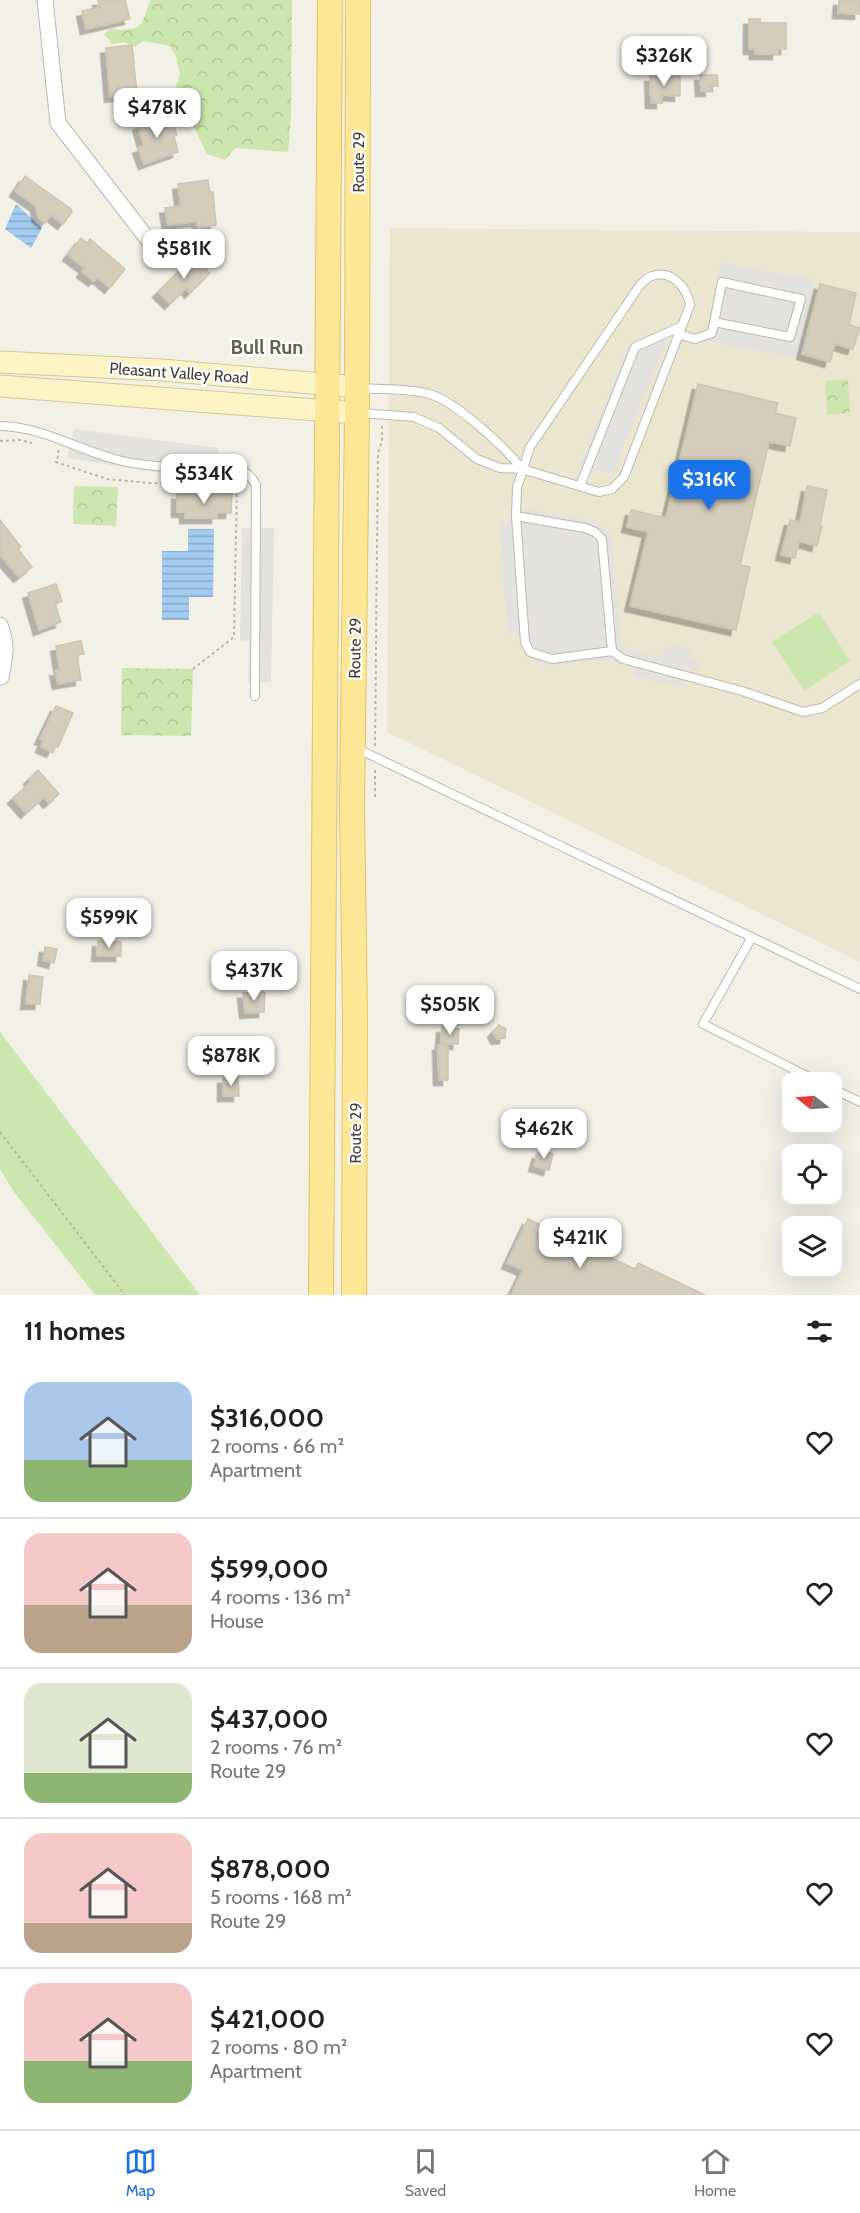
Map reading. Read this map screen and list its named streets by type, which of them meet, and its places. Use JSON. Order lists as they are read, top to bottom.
{
  "streets": {
    "main road": ["Route 29", "Pleasant Valley Road"]
  },
  "crossings": [
    ["Route 29", "Pleasant Valley Road"]
  ],
  "districts": ["Bull Run"],
  "north": "left",
  "page": {
    "price": [
      "$326K",
      "$478K",
      "$581K",
      "$534K",
      "$316K",
      "$599K",
      "$437K",
      "$505K",
      "$878K",
      "$462K",
      "$421K"
    ],
    "heading": "11 homes",
    "list": [
      {
        "name": "$316,000",
        "note": "2 rooms · 66 m² · Apartment"
      },
      {
        "name": "$599,000",
        "note": "4 rooms · 136 m² · House"
      },
      {
        "name": "$437,000",
        "note": "2 rooms · 76 m² · Route 29"
      },
      {
        "name": "$878,000",
        "note": "5 rooms · 168 m² · Route 29"
      },
      {
        "name": "$421,000",
        "note": "2 rooms · 80 m² · Apartment"
      }
    ],
    "tabs": ["Map", "Saved", "Home"]
  }
}
